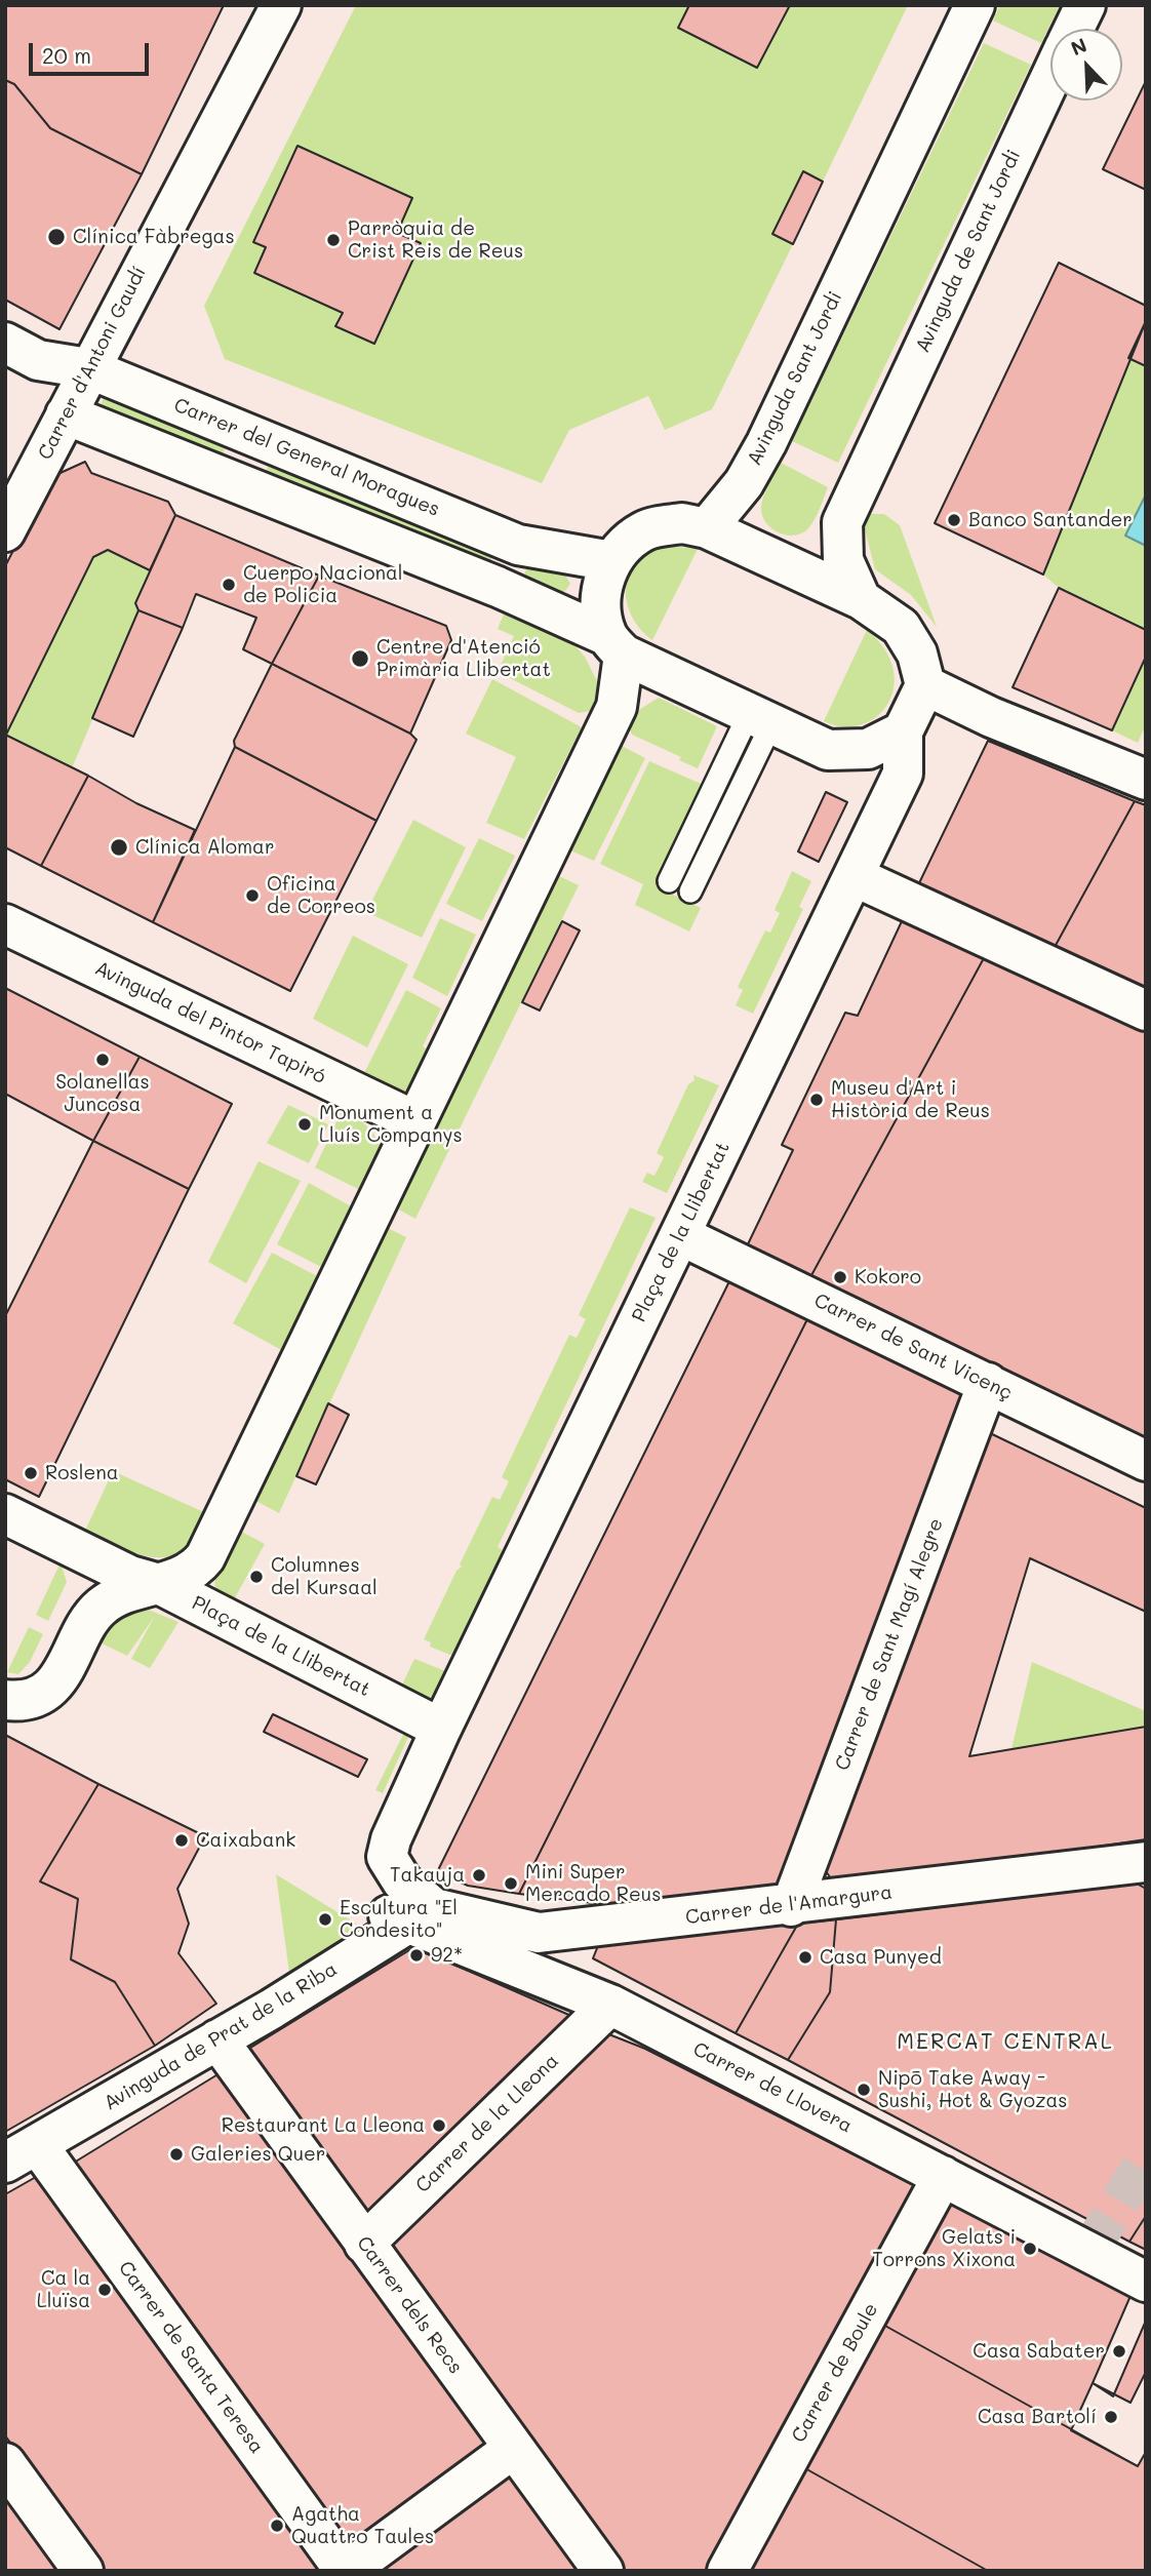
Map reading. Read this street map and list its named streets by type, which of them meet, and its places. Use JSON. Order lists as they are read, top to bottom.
{
  "streets": {
    "street": [
      "Avinguda de Sant Jordi",
      "Carrer d'Antoni Gaudí",
      "Avinguda Sant Jordi",
      "Carrer del General Moragues",
      "Avinguda del Pintor Tapiró",
      "Plaça de la Llibertat",
      "Carrer de Sant Vicenç",
      "Carrer de Sant Magí Alegre",
      "Carrer de l'Amargura",
      "Avinguda de Prat de la Riba",
      "Carrer de Llovera",
      "Carrer de la Lleona",
      "Carrer dels Recs",
      "Carrer de Santa Teresa",
      "Carrer de Boule"
    ]
  },
  "crossings": [
    ["Carrer d'Antoni Gaudí", "Carrer del General Moragues"],
    ["Carrer del General Moragues", "Plaça de la Llibertat"],
    ["Avinguda del Pintor Tapiró", "Plaça de la Llibertat"],
    ["Plaça de la Llibertat", "Carrer de Sant Vicenç"],
    ["Plaça de la Llibertat", "Carrer de l'Amargura"],
    ["Plaça de la Llibertat", "Avinguda de Prat de la Riba"],
    ["Plaça de la Llibertat", "Carrer de Llovera"],
    ["Carrer de Sant Vicenç", "Carrer de Sant Magí Alegre"],
    ["Carrer de Sant Magí Alegre", "Carrer de l'Amargura"],
    ["Carrer de l'Amargura", "Avinguda de Prat de la Riba"],
    ["Carrer de l'Amargura", "Carrer de Llovera"],
    ["Avinguda de Prat de la Riba", "Carrer de Llovera"],
    ["Avinguda de Prat de la Riba", "Carrer dels Recs"],
    ["Avinguda de Prat de la Riba", "Carrer de Santa Teresa"],
    ["Carrer de Llovera", "Carrer de la Lleona"],
    ["Carrer de Llovera", "Carrer de Boule"],
    ["Carrer de la Lleona", "Carrer dels Recs"]
  ],
  "districts": ["MERCAT CENTRAL"],
  "places": [
    "Clínica Fàbregas",
    "Parròquia de Crist Reis de Reus",
    "Banco Santander",
    "Cuerpo Nacional de Policia",
    "Centre d'Atenció Primària Llibertat",
    "Clínica Alomar",
    "Oficina de Correos",
    "Solanellas Juncosa",
    "Museu d'Art i Història de Reus",
    "Monument a Lluís Companys",
    "Kokoro",
    "Roslena",
    "Columnes del Kursaal",
    "Caixabank",
    "Takauja",
    "Mini Super Mercado Reus",
    "Escultura \"El Condesito\"",
    "92*",
    "Casa Punyed",
    "Nipō Take Away - Sushi, Hot & Gyozas",
    "Restaurant La Lleona",
    "Galeries Quer",
    "Gelats i Torrons Xixona",
    "Ca la Lluïsa",
    "Casa Sabater",
    "Casa Bartolí",
    "Agatha Quattro Taules"
  ],
  "scale_bar": "20 m",
  "north": "top left"
}
